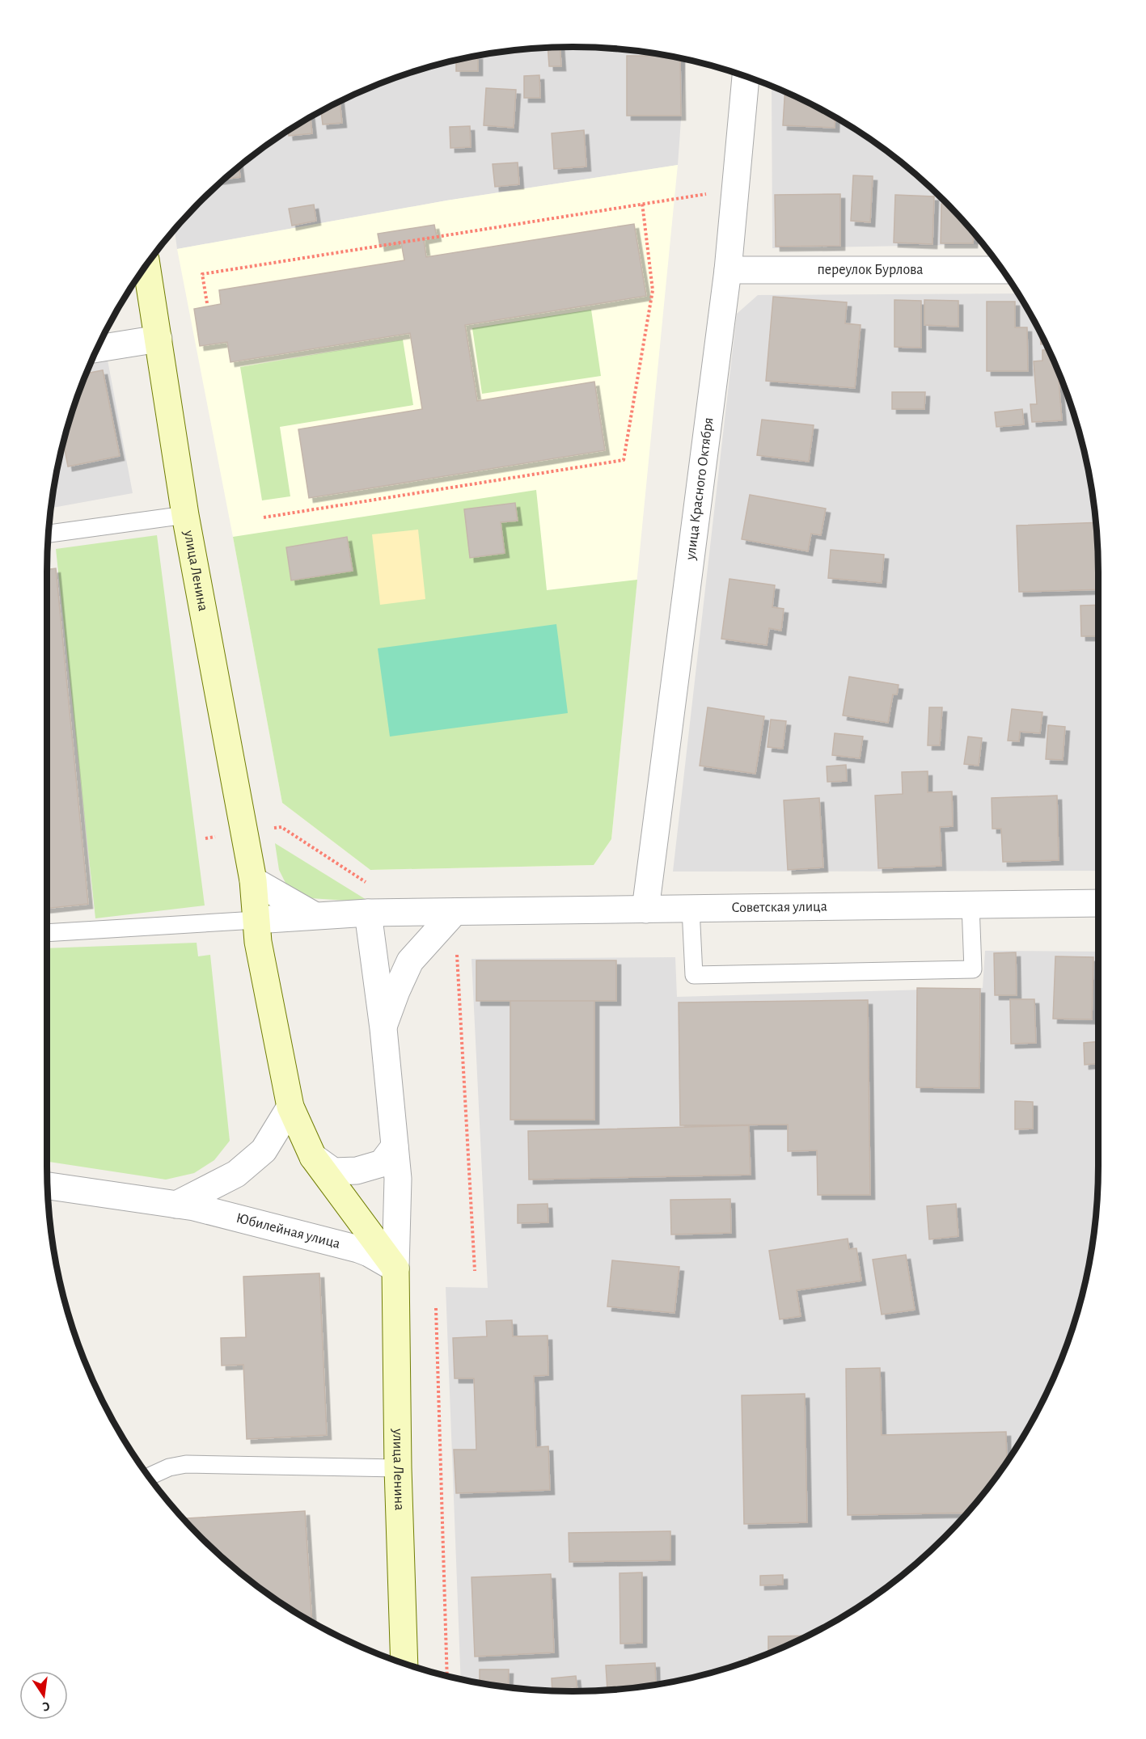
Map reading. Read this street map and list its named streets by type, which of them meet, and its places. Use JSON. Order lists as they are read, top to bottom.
{
  "streets": {
    "main road": ["улица Ленина"],
    "street": [
      "переулок Бурлова",
      "улица Красного Октября",
      "Советская улица",
      "Юбилейная улица"
    ]
  },
  "crossings": [
    ["переулок Бурлова", "улица Красного Октября"],
    ["улица Красного Октября", "Советская улица"],
    ["улица Ленина", "Советская улица"],
    ["улица Ленина", "Юбилейная улица"]
  ],
  "north": "bottom"
}
